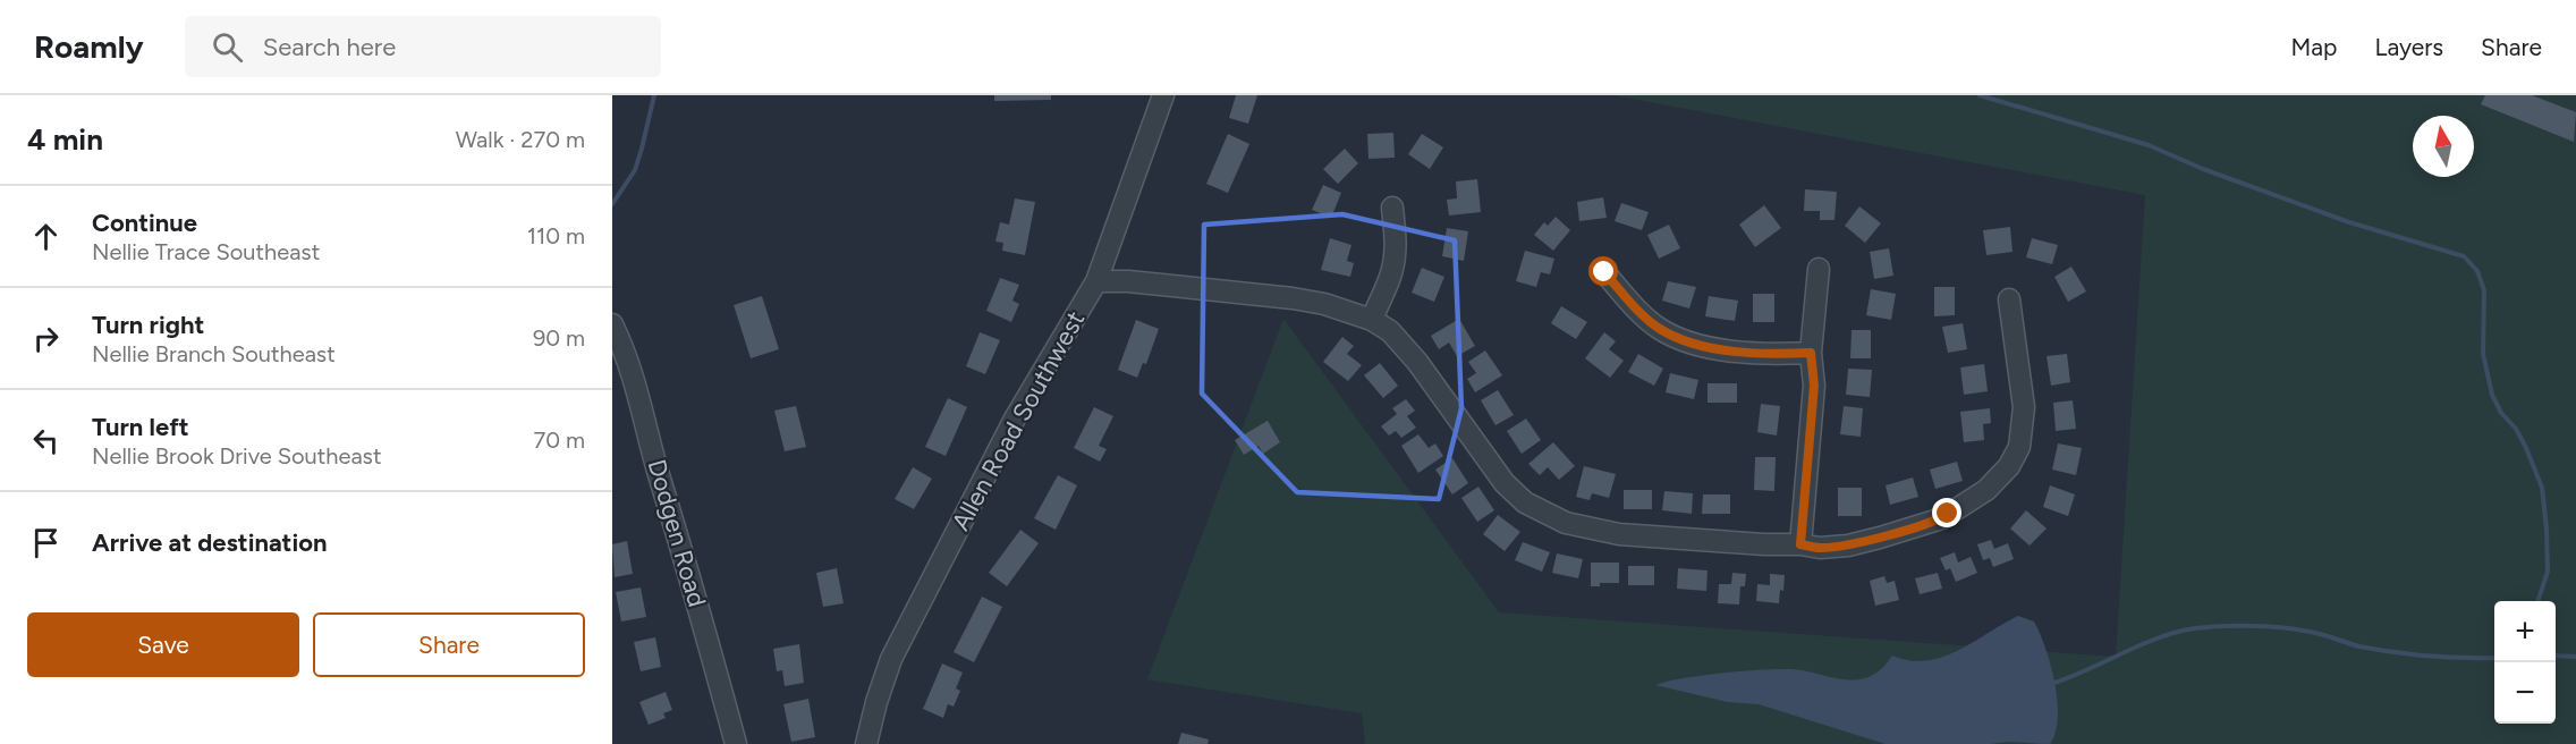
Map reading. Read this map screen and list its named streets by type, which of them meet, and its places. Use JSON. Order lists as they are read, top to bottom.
{
  "streets": {
    "street": ["Allen Road Southwest", "Dodgen Road"]
  },
  "north": "top",
  "page": {
    "header": "Roamly",
    "search": "Search here",
    "nav": ["Map", "Layers", "Share"],
    "heading": ["4 min", "Walk · 270 m"],
    "list": [
      ["Continue", "Nellie Trace Southeast", "110 m"],
      ["Turn right", "Nellie Branch Southeast", "90 m"],
      ["Turn left", "Nellie Brook Drive Southeast", "70 m"],
      "Arrive at destination"
    ],
    "buttons": ["Save", "Share"],
    "map_buttons": ["+", "−"]
  }
}
